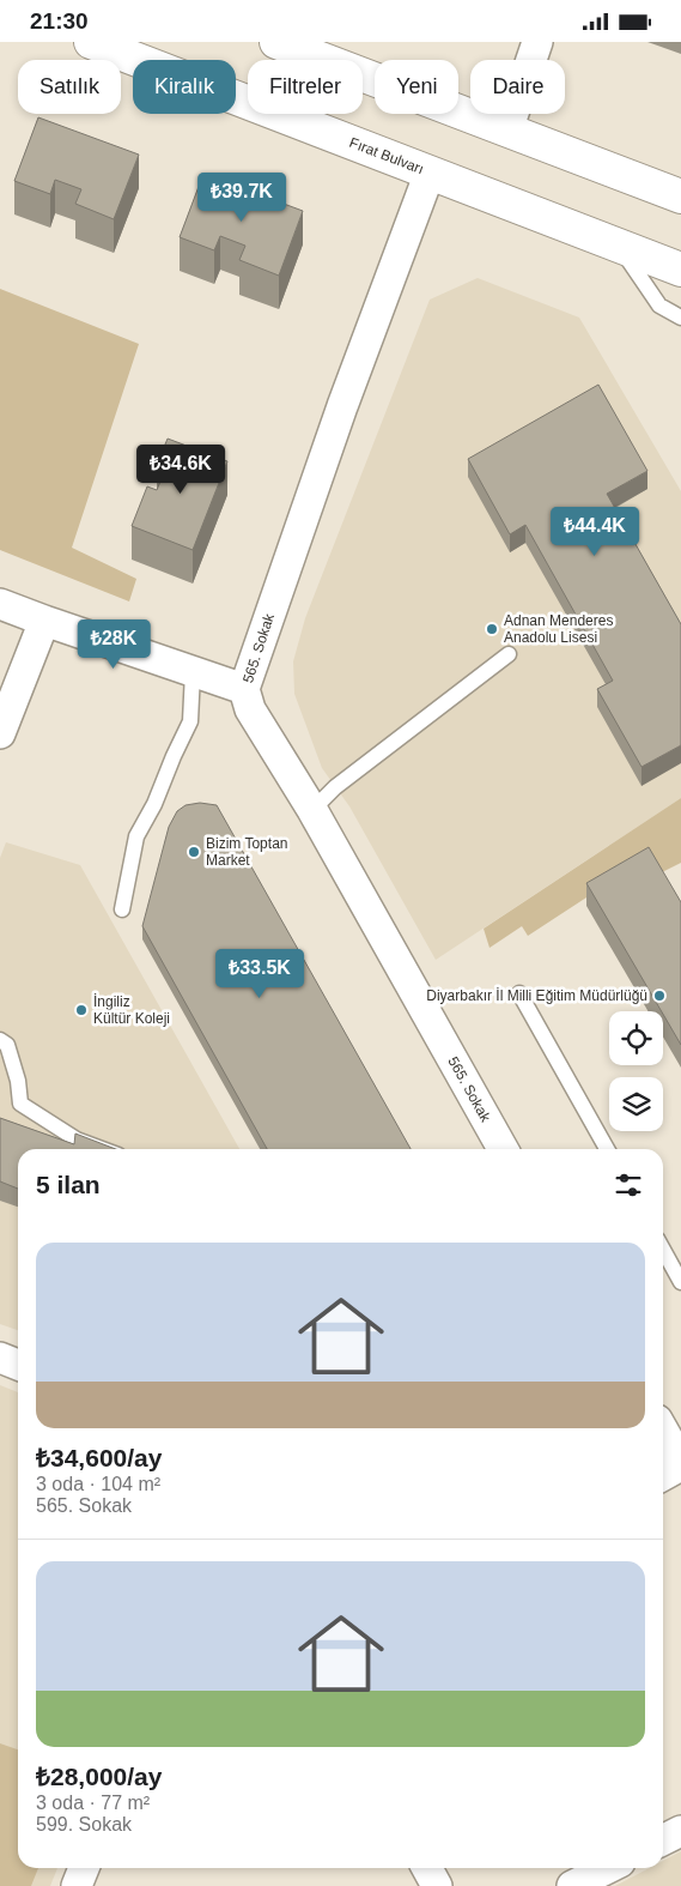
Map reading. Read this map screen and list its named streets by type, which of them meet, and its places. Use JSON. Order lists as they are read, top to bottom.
{
  "streets": {
    "main road": ["Fırat Bulvarı"],
    "street": ["565. Sokak"]
  },
  "crossings": [
    ["Fırat Bulvarı", "565. Sokak"]
  ],
  "places": [
    "Adnan Menderes Anadolu Lisesi",
    "Bizim Toptan Market",
    "Diyarbakır İl Milli Eğitim Müdürlüğü",
    "İngiliz Kültür Koleji"
  ],
  "page": {
    "status": "21:30",
    "chip": [
      "Satılık",
      "Kiralık",
      "Filtreler",
      "Yeni",
      "Daire"
    ],
    "price": [
      "₺39.7K",
      "₺34.6K",
      "₺44.4K",
      "₺28K",
      "₺33.5K"
    ],
    "heading": "5 ilan",
    "list": [
      {
        "name": "₺34,600/ay",
        "note": "3 oda · 104 m² · 565. Sokak"
      },
      {
        "name": "₺28,000/ay",
        "note": "3 oda · 77 m² · 599. Sokak"
      }
    ]
  }
}
